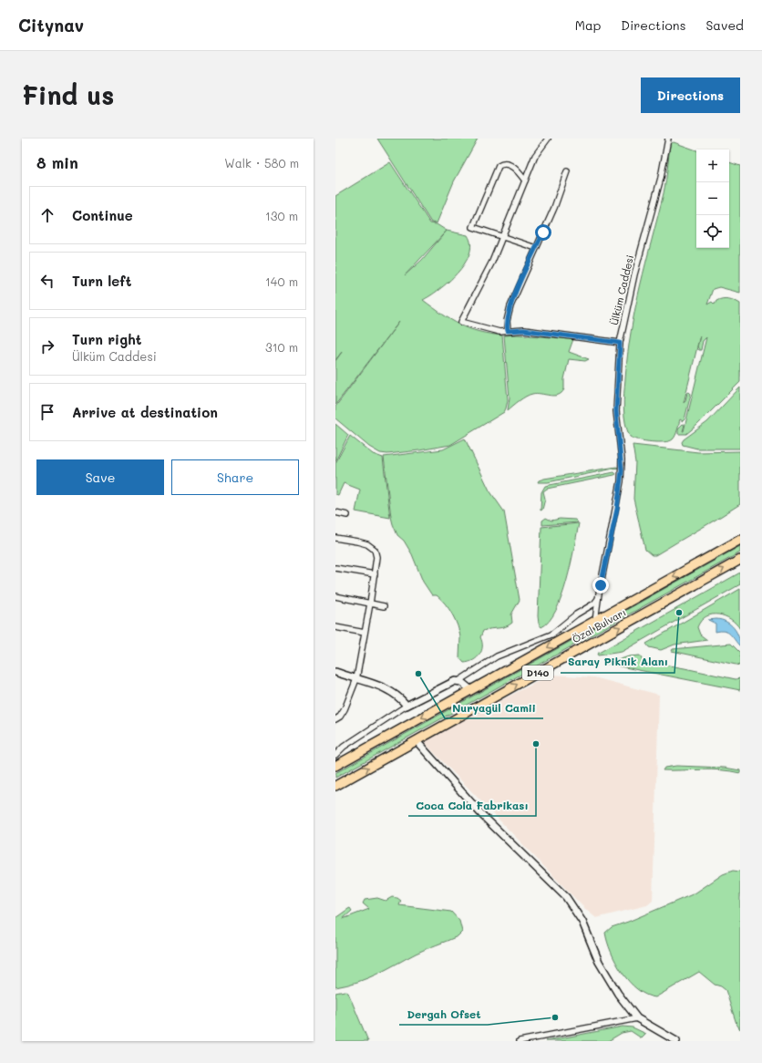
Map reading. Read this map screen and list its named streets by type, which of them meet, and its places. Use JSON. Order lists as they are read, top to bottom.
{
  "streets": {
    "highway": ["Özal Bulvarı", "D140"],
    "street": ["Ülküm Caddesi"]
  },
  "crossings": [
    ["Ülküm Caddesi", "Özal Bulvarı"]
  ],
  "places": [
    "Saray Piknik Alanı",
    "Nuryagül Camii",
    "Coca Cola Fabrikası",
    "Dergah Ofset"
  ],
  "page": {
    "header": "Citynav",
    "nav": ["Map", "Directions", "Saved"],
    "buttons": [
      "Directions",
      ["Save", "Share"]
    ],
    "title": "Find us",
    "heading": ["8 min", "Walk · 580 m"],
    "map_buttons": ["+", "−"],
    "list": [
      ["Continue", "130 m"],
      ["Turn left", "140 m"],
      ["Turn right", "Ülküm Caddesi", "310 m"],
      "Arrive at destination"
    ]
  }
}
